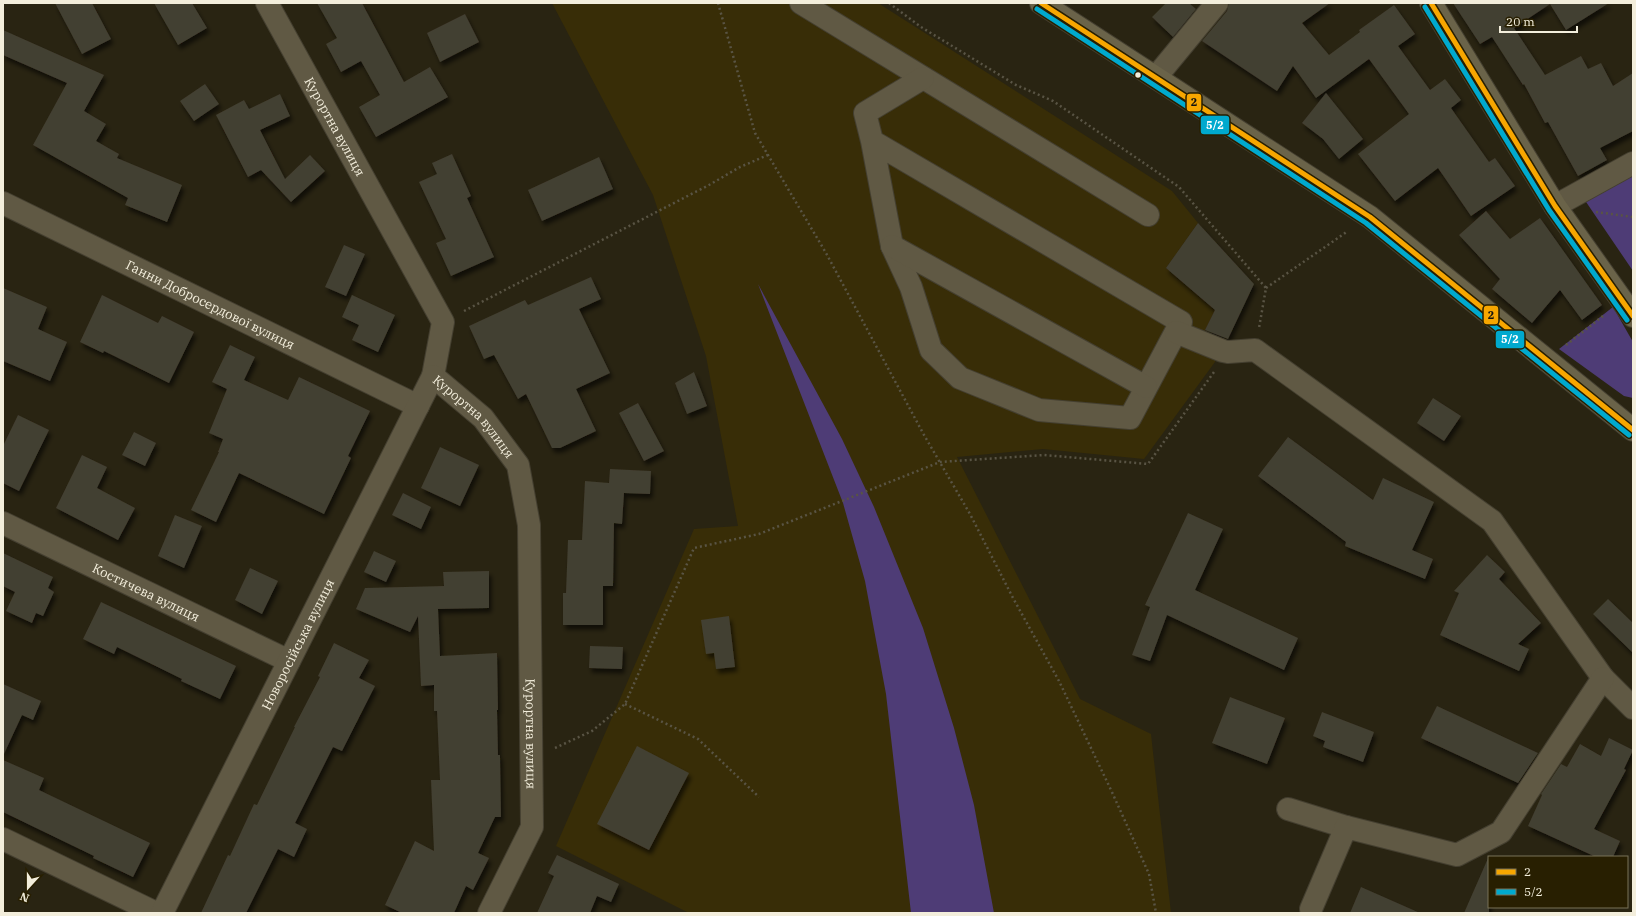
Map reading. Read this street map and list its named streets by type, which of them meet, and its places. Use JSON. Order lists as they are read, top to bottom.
{
  "streets": {
    "street": [
      "Курортна вулиця",
      "Ганни Добросердової вулиця",
      "Костичева вулиця",
      "Новоросійська вулиця"
    ]
  },
  "crossings": [
    ["Курортна вулиця", "Новоросійська вулиця"],
    ["Ганни Добросердової вулиця", "Новоросійська вулиця"],
    ["Костичева вулиця", "Новоросійська вулиця"]
  ],
  "lines": ["transit line 2", "transit line 5/2"],
  "legend": ["2", "5/2"],
  "scale_bar": "20 m",
  "north": "bottom"
}
